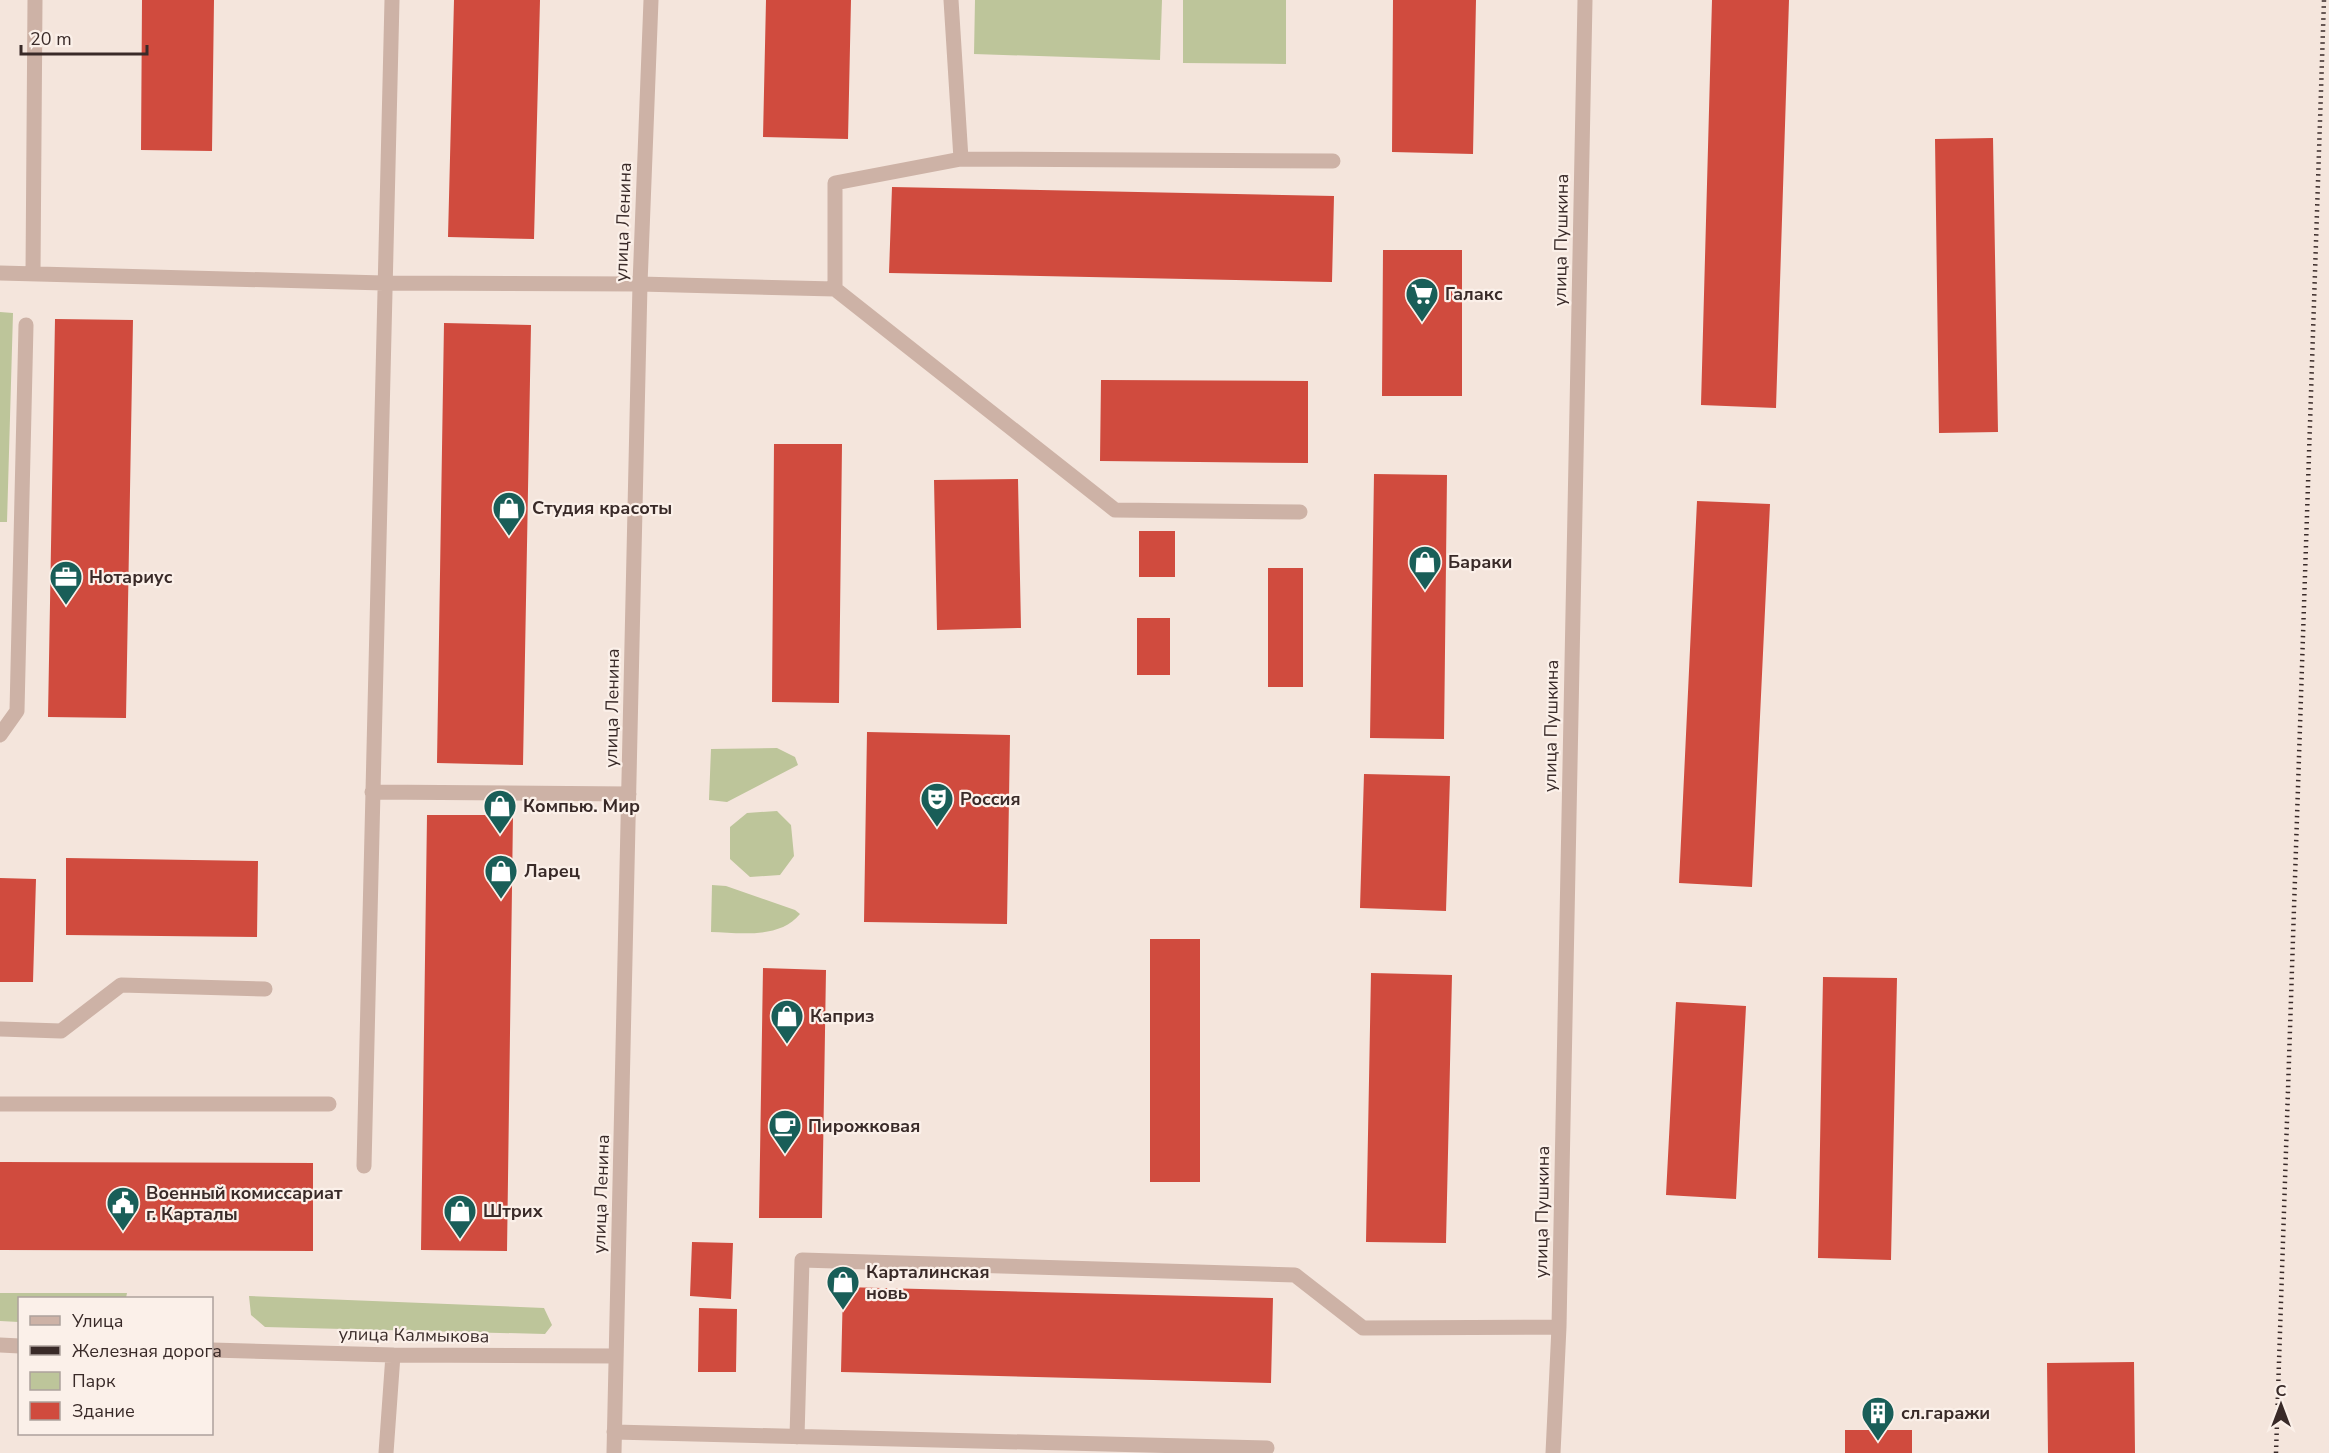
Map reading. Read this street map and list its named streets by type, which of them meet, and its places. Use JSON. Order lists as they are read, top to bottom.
{
  "streets": {
    "street": ["улица Ленина", "улица Пушкина", "улица Калмыкова"]
  },
  "crossings": [
    ["улица Ленина", "улица Калмыкова"]
  ],
  "places": {
    "supermarket": ["Галакс"],
    "shop": [
      "Студия красоты",
      "Бараки",
      "Компью. Мир",
      "Ларец",
      "Каприз",
      "Штрих",
      "Карталинская новь"
    ],
    "office": ["Нотариус"],
    "theatre": ["Россия"],
    "cafe": ["Пирожковая"],
    "public building": ["Военный комиссариат г. Карталы"],
    "building": ["сл.гаражи"]
  },
  "legend": [
    "Улица",
    "Железная дорога",
    "Парк",
    "Здание"
  ],
  "scale_bar": "20 m",
  "north": "top"
}
